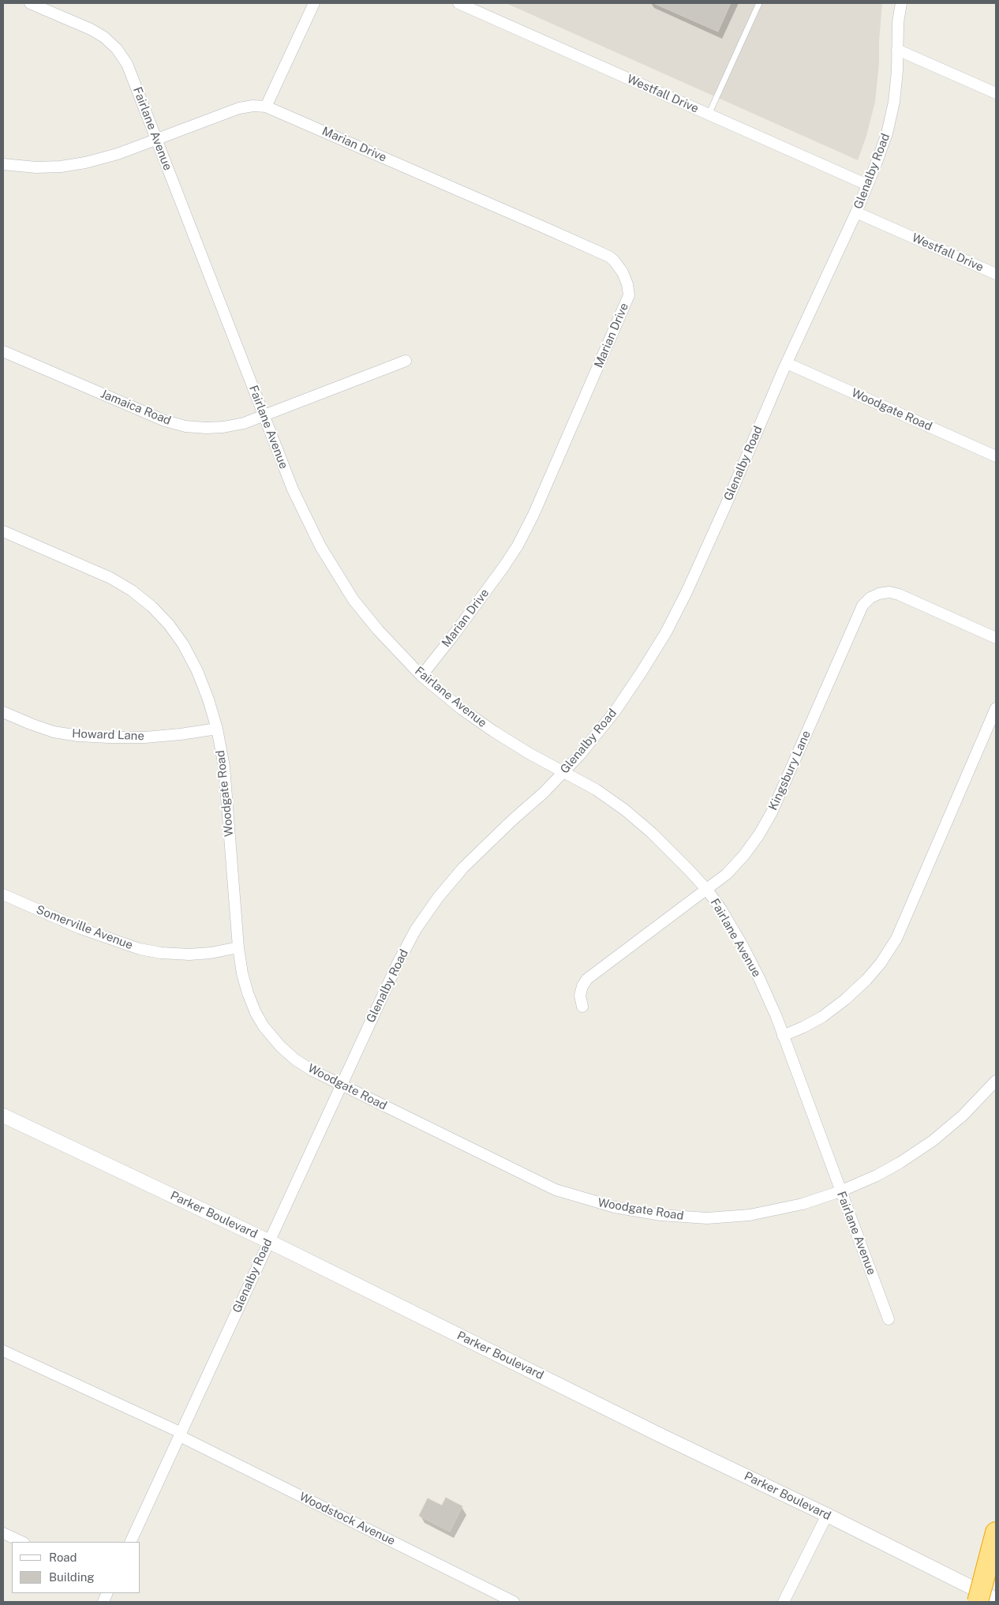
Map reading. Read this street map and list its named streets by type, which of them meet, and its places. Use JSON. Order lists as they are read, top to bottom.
{
  "streets": {
    "street": [
      "Westfall Drive",
      "Fairlane Avenue",
      "Marian Drive",
      "Glenalby Road",
      "Jamaica Road",
      "Woodgate Road",
      "Howard Lane",
      "Kingsbury Lane",
      "Somerville Avenue",
      "Parker Boulevard",
      "Woodstock Avenue"
    ]
  },
  "crossings": [
    ["Westfall Drive", "Glenalby Road"],
    ["Fairlane Avenue", "Marian Drive"],
    ["Fairlane Avenue", "Glenalby Road"],
    ["Fairlane Avenue", "Jamaica Road"],
    ["Fairlane Avenue", "Woodgate Road"],
    ["Fairlane Avenue", "Kingsbury Lane"],
    ["Glenalby Road", "Woodgate Road"],
    ["Glenalby Road", "Parker Boulevard"],
    ["Glenalby Road", "Woodstock Avenue"],
    ["Woodgate Road", "Howard Lane"],
    ["Woodgate Road", "Somerville Avenue"]
  ],
  "legend": ["Road", "Building"]
}
